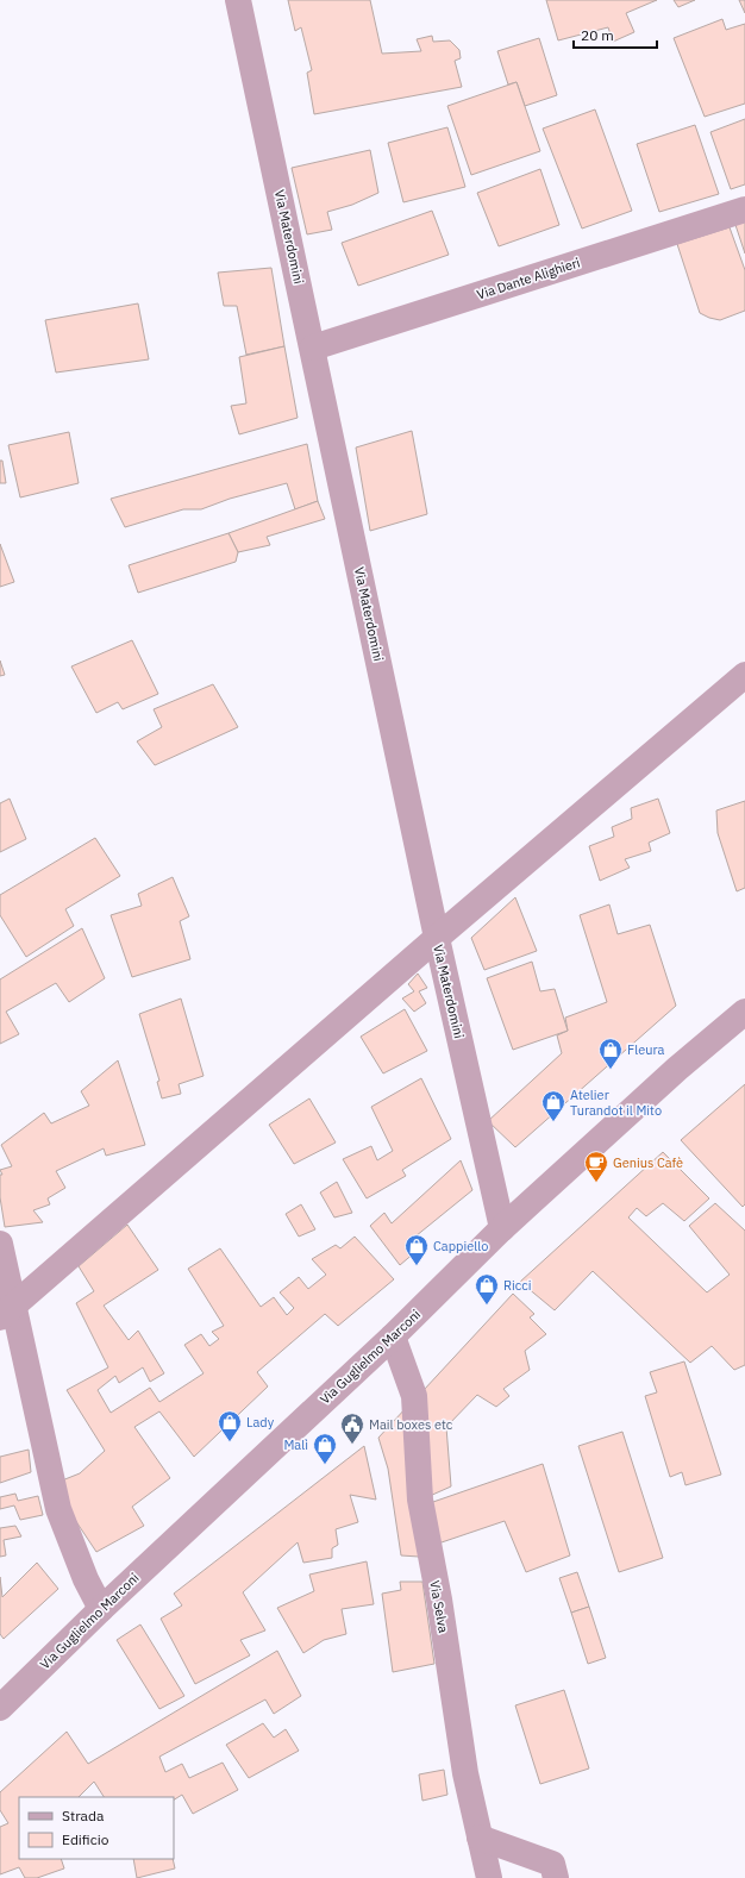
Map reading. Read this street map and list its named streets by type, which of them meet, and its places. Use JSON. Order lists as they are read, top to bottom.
{
  "streets": {
    "street": [
      "Via Materdomini",
      "Via Dante Alighieri",
      "Via Guglielmo Marconi",
      "Via Selva"
    ]
  },
  "crossings": [
    ["Via Materdomini", "Via Dante Alighieri"],
    ["Via Materdomini", "Via Guglielmo Marconi"],
    ["Via Guglielmo Marconi", "Via Selva"]
  ],
  "places": {
    "shop": [
      "Fleura",
      "Atelier Turandot il Mito",
      "Cappiello",
      "Ricci",
      "Lady",
      "Malì"
    ],
    "cafe": ["Genius Cafè"],
    "public building": ["Mail boxes etc"]
  },
  "legend": ["Strada", "Edificio"],
  "scale_bar": "20 m"
}
